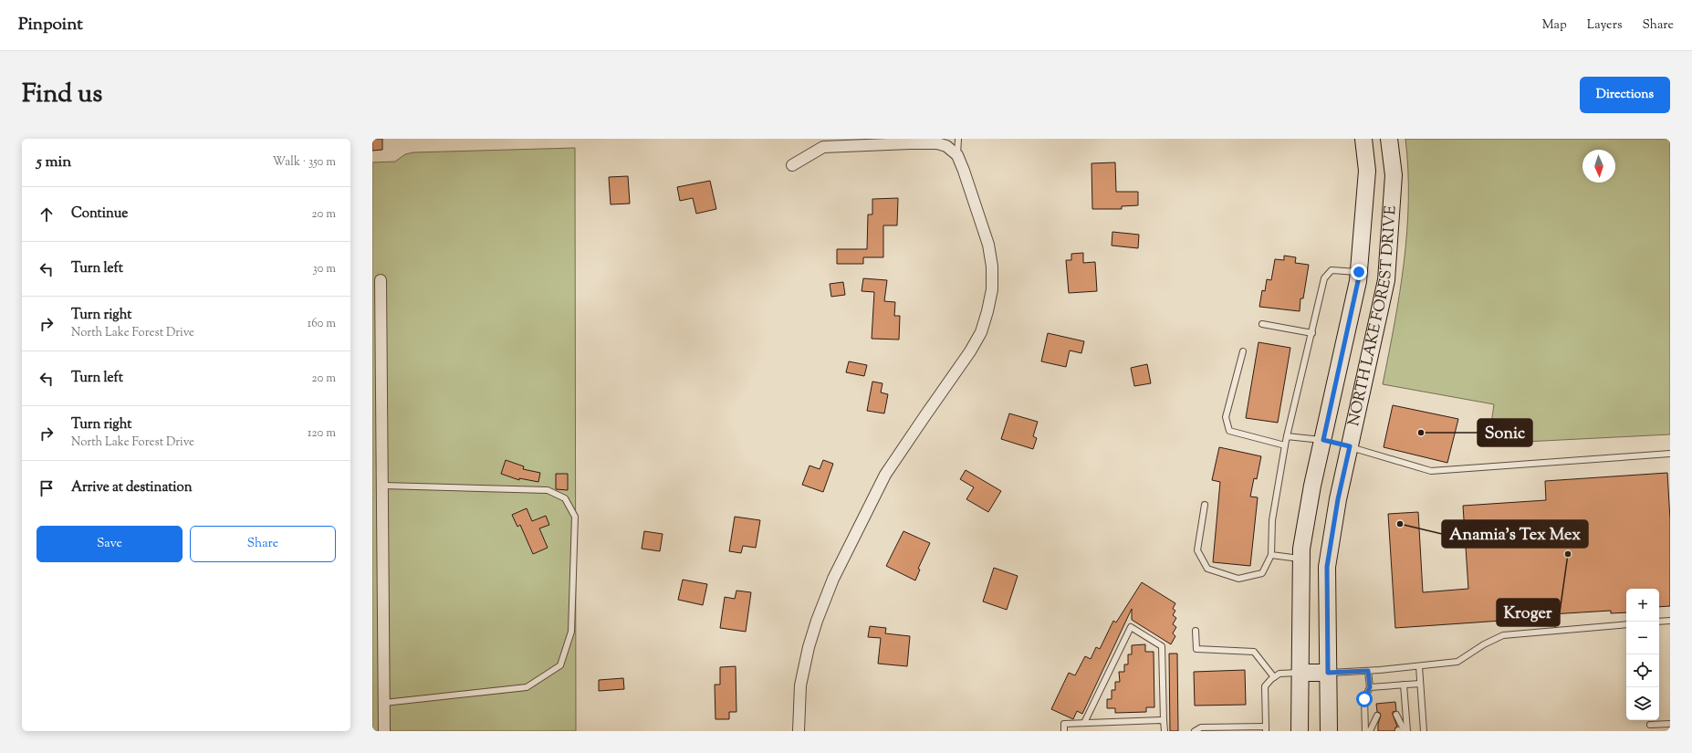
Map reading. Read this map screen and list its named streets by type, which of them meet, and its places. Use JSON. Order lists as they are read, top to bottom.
{
  "streets": {
    "main road": ["NORTH LAKE FOREST DRIVE"]
  },
  "places": ["Sonic", "Anamia's Tex Mex", "Kroger"],
  "north": "bottom",
  "page": {
    "header": "Pinpoint",
    "nav": ["Map", "Layers", "Share"],
    "title": "Find us",
    "buttons": [
      "Directions",
      ["Save", "Share"]
    ],
    "heading": ["5 min", "Walk · 350 m"],
    "list": [
      ["Continue", "20 m"],
      ["Turn left", "30 m"],
      ["Turn right", "North Lake Forest Drive", "160 m"],
      ["Turn left", "20 m"],
      ["Turn right", "North Lake Forest Drive", "120 m"],
      "Arrive at destination"
    ],
    "map_buttons": ["+", "−"]
  }
}
